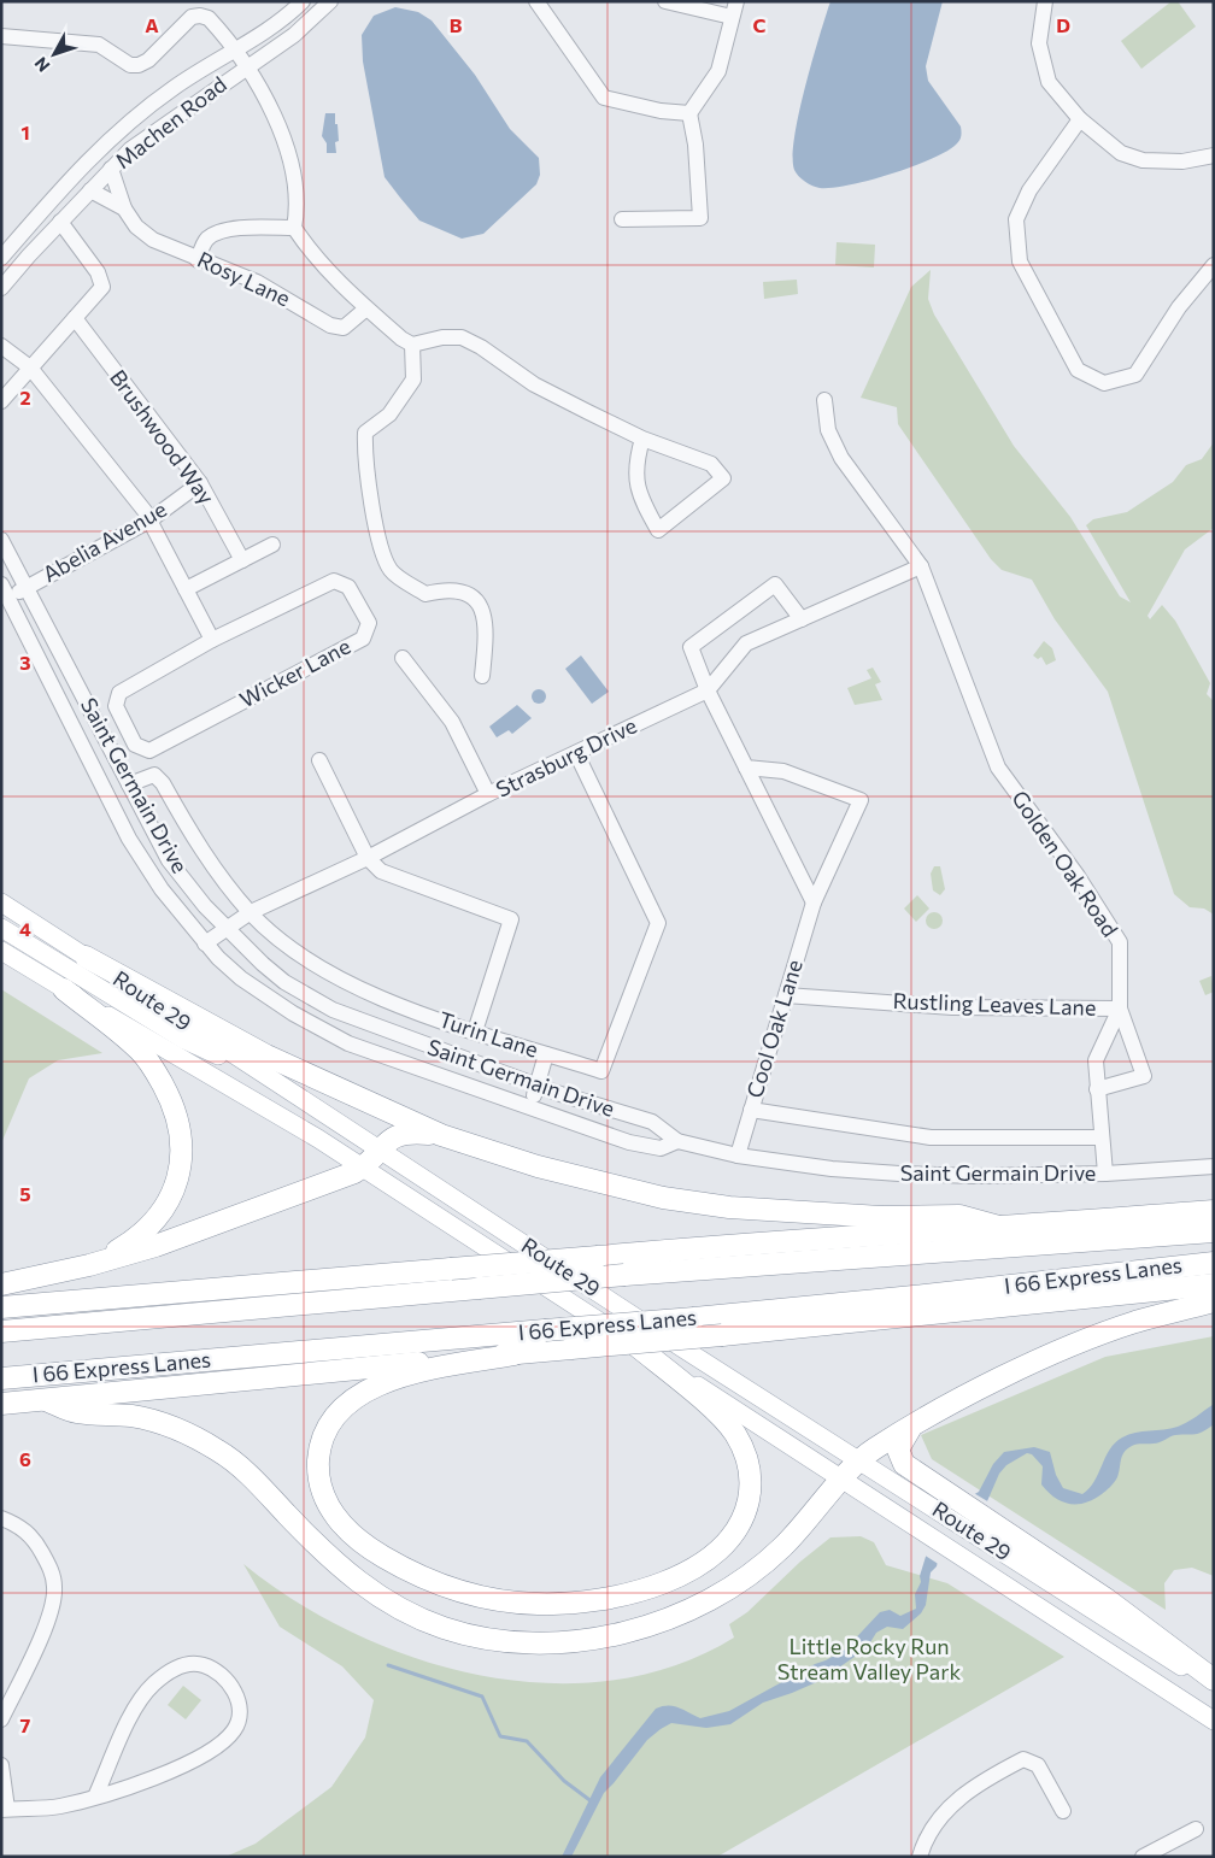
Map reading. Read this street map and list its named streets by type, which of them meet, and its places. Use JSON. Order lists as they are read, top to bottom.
{
  "streets": {
    "highway": ["I 66 Express Lanes"],
    "main road": ["Route 29"],
    "street": [
      "Machen Road",
      "Rosy Lane",
      "Brushwood Way",
      "Abelia Avenue",
      "Wicker Lane",
      "Strasburg Drive",
      "Saint Germain Drive",
      "Golden Oak Road",
      "Rustling Leaves Lane",
      "Cool Oak Lane",
      "Turin Lane"
    ]
  },
  "crossings": [
    ["Machen Road", "Rosy Lane"],
    ["Brushwood Way", "Abelia Avenue"],
    ["Abelia Avenue", "Saint Germain Drive"],
    ["Strasburg Drive", "Saint Germain Drive"],
    ["Strasburg Drive", "Golden Oak Road"],
    ["Strasburg Drive", "Turin Lane"],
    ["Saint Germain Drive", "Golden Oak Road"],
    ["Saint Germain Drive", "Cool Oak Lane"],
    ["Saint Germain Drive", "Turin Lane"],
    ["Golden Oak Road", "Rustling Leaves Lane"],
    ["Rustling Leaves Lane", "Cool Oak Lane"]
  ],
  "parks": ["Little Rocky Run Stream Valley Park"],
  "north": "bottom left",
  "grid": {
    "columns": [
      "A",
      "B",
      "C",
      "D"
    ],
    "rows": [
      "1",
      "2",
      "3",
      "4",
      "5",
      "6",
      "7"
    ]
  }
}
